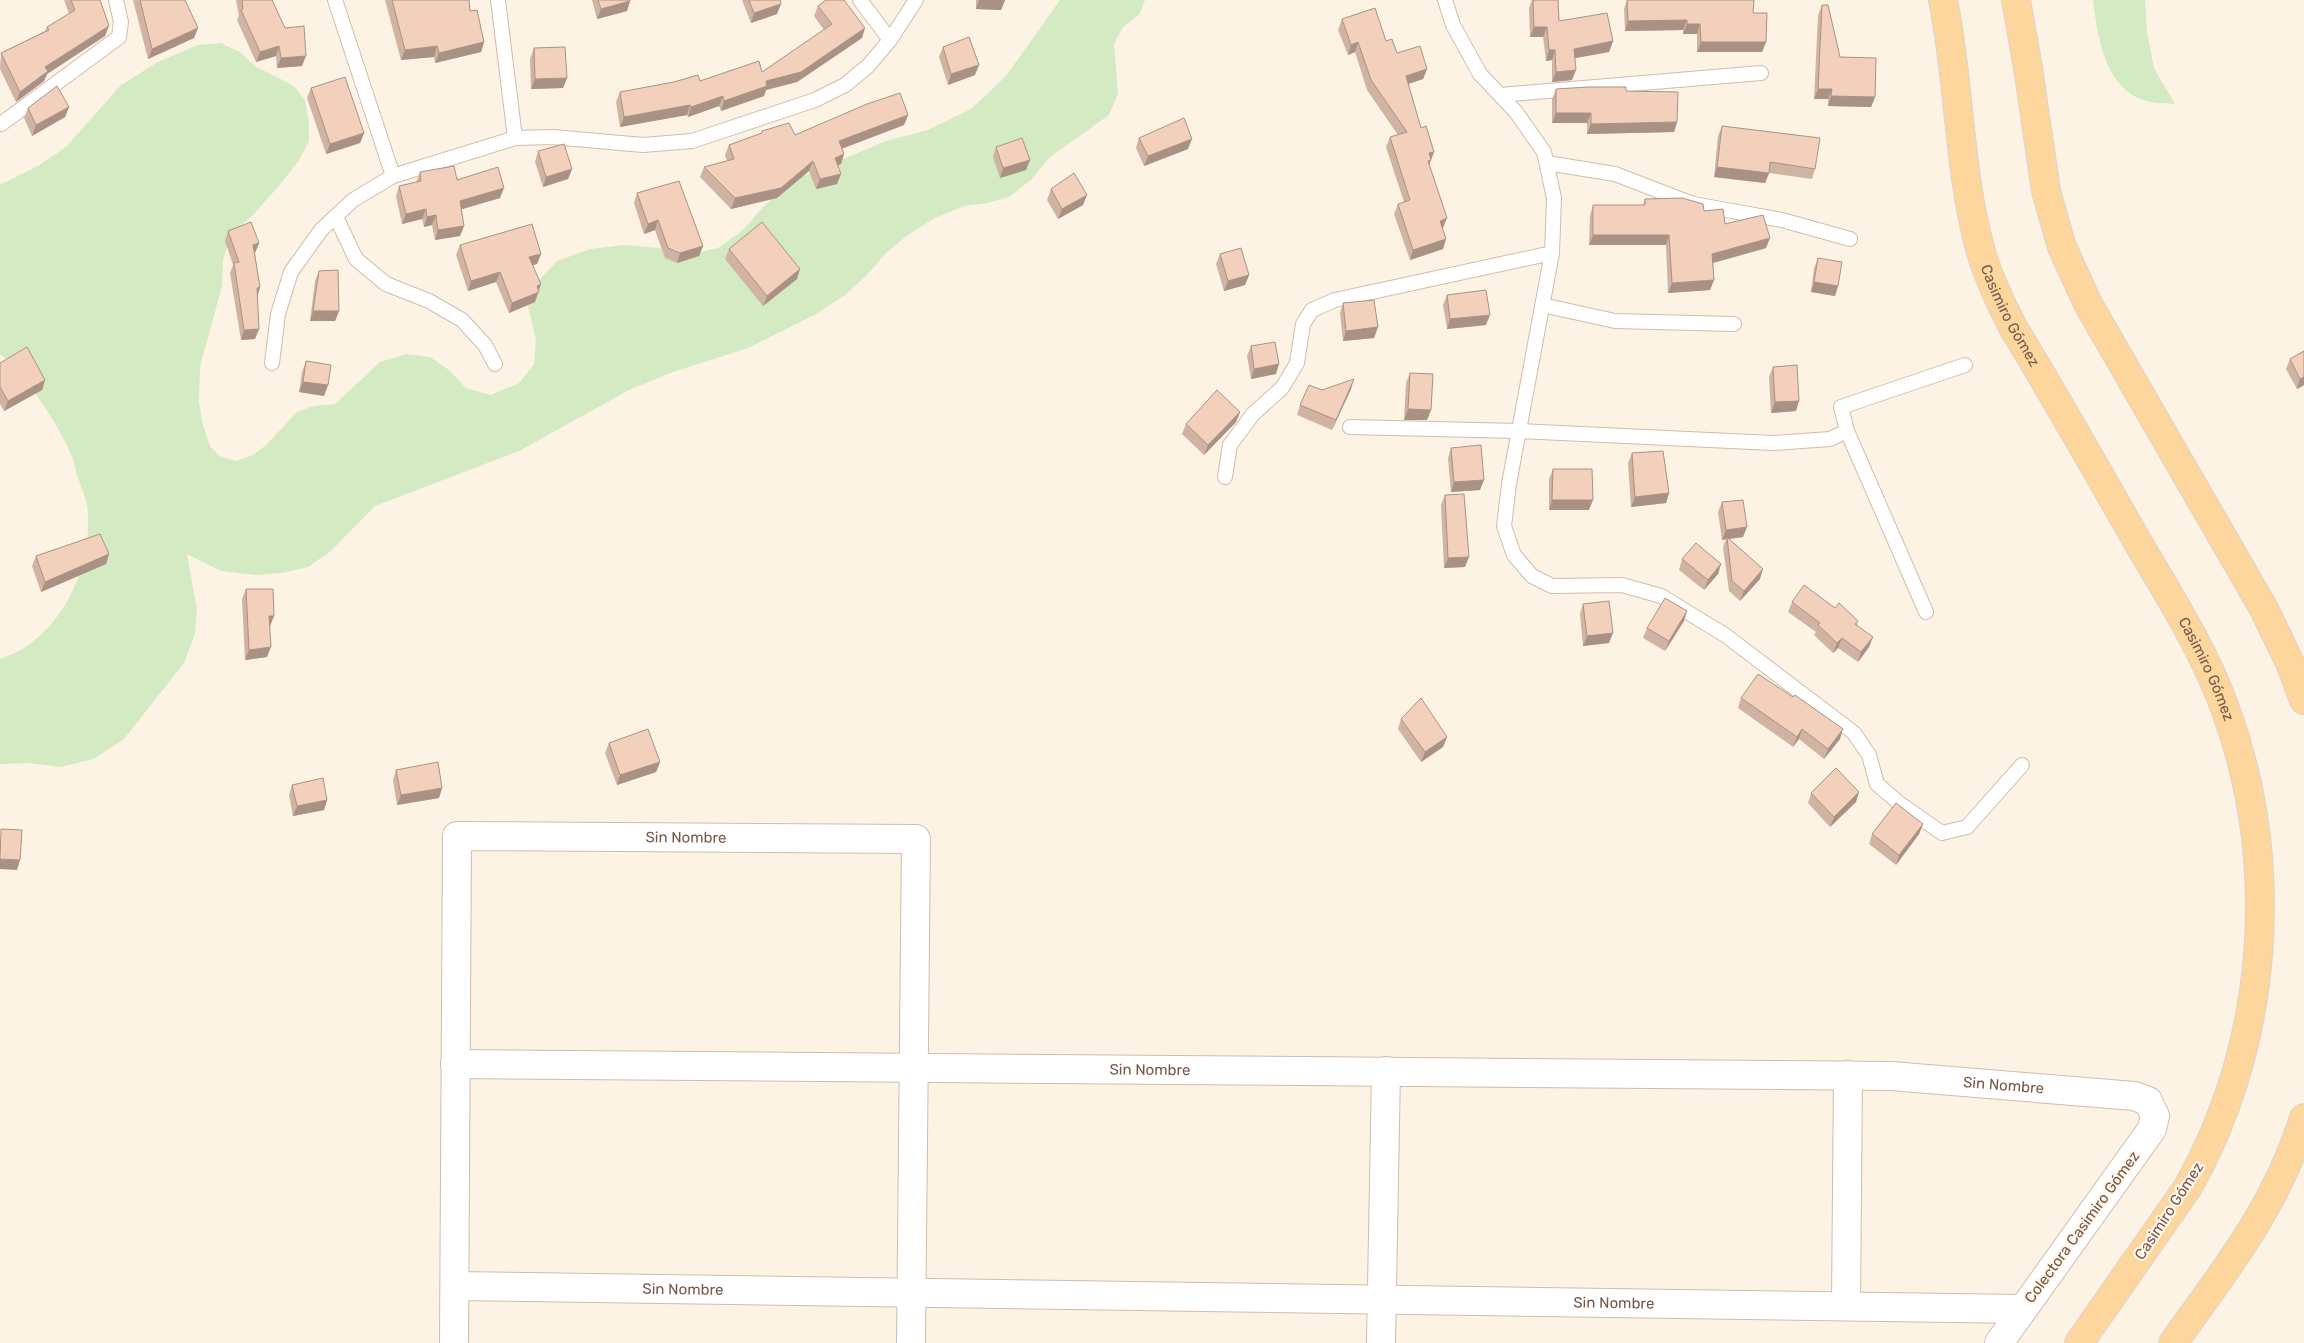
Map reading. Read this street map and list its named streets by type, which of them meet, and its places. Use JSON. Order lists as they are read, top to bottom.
{
  "streets": {
    "main road": ["Casimiro Gómez"],
    "street": ["Sin Nombre", "Colectora Casimiro Gómez"]
  },
  "crossings": [
    ["Sin Nombre", "Colectora Casimiro Gómez"]
  ]
}
